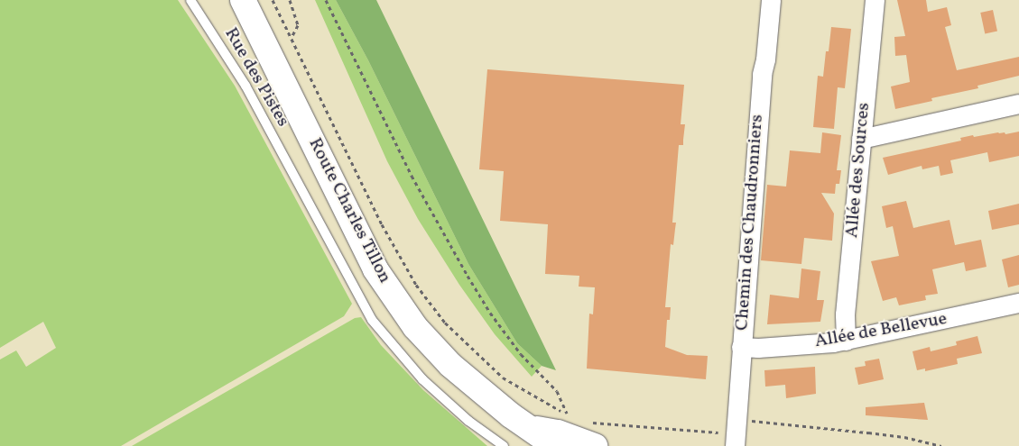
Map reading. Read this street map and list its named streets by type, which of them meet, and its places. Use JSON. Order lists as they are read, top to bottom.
{
  "streets": {
    "main road": ["Route Charles Tillon"],
    "street": ["Allée des Sources", "Chemin des Chaudronniers", "Allée de Bellevue"],
    "lane": ["Rue des Pistes"]
  },
  "crossings": [
    ["Allée des Sources", "Allée de Bellevue"],
    ["Chemin des Chaudronniers", "Allée de Bellevue"]
  ]
}
